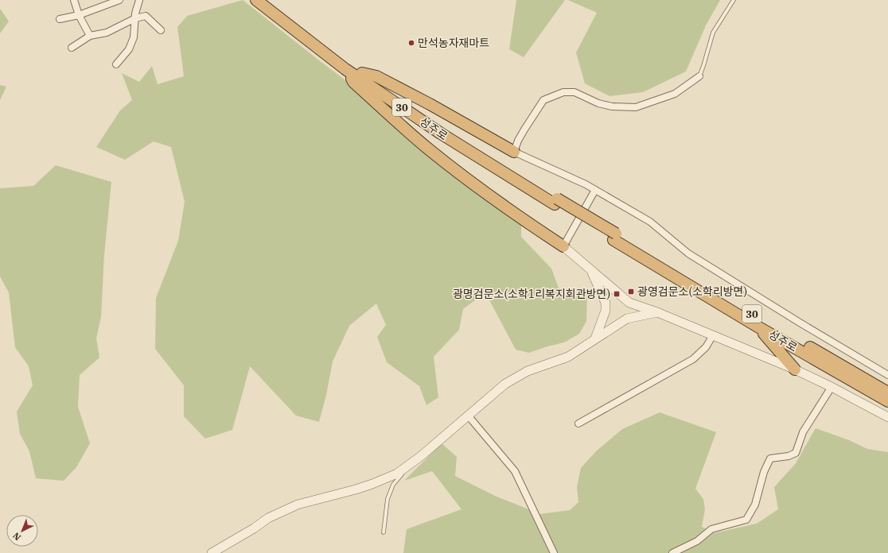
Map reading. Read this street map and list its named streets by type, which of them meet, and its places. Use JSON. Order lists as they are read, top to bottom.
{
  "streets": {
    "highway": ["30", "성주로"]
  },
  "crossings": [
    ["30", "성주로"]
  ],
  "places": {
    "other": ["만석농자재마트"],
    "transit": ["광영검문소(소학리방면)", "광명검문소(소학1리복지회관방면)"]
  },
  "north": "bottom left"
}
